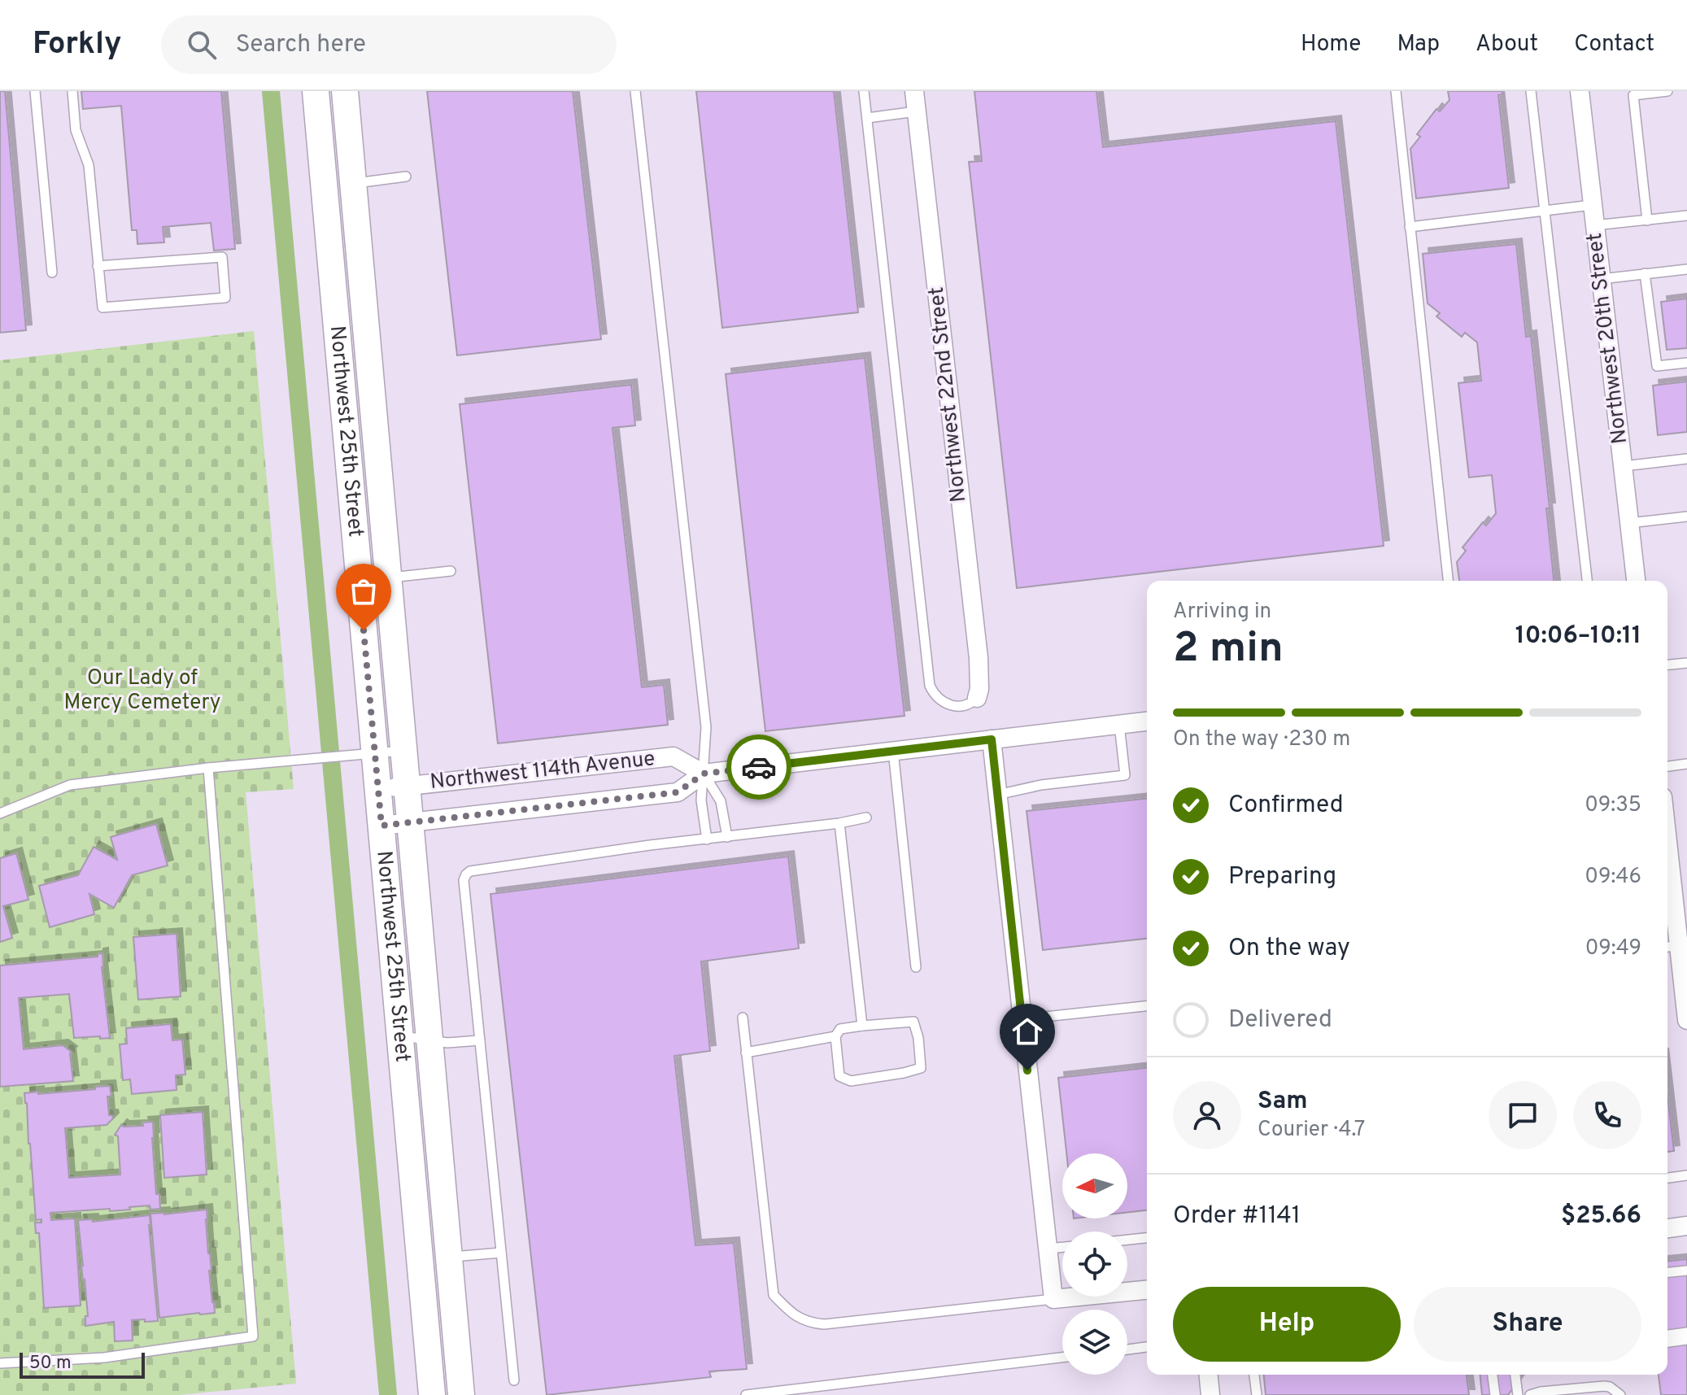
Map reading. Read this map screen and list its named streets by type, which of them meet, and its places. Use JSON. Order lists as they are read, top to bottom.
{
  "streets": {
    "main road": ["Northwest 25th Street"],
    "street": ["Northwest 20th Street", "Northwest 22nd Street", "Northwest 114th Avenue"]
  },
  "crossings": [
    ["Northwest 25th Street", "Northwest 114th Avenue"]
  ],
  "parks": ["Our Lady of Mercy Cemetery"],
  "scale_bar": "50 m",
  "north": "left",
  "page": {
    "header": "Forkly",
    "search": "Search here",
    "nav": [
      "Home",
      "Map",
      "About",
      "Contact"
    ],
    "heading": ["2 min", "Arriving in", "10:06–10:11"],
    "panel": [
      "Sam",
      "Courier · 4.7",
      "Order #1141",
      "$25.66"
    ],
    "bar": "On the way · 230 m",
    "list": [
      ["Confirmed", "09:35"],
      ["Preparing", "09:46"],
      ["On the way", "09:49"],
      "Delivered"
    ],
    "buttons": ["Help", "Share"],
    "scale": "50 m"
  }
}
